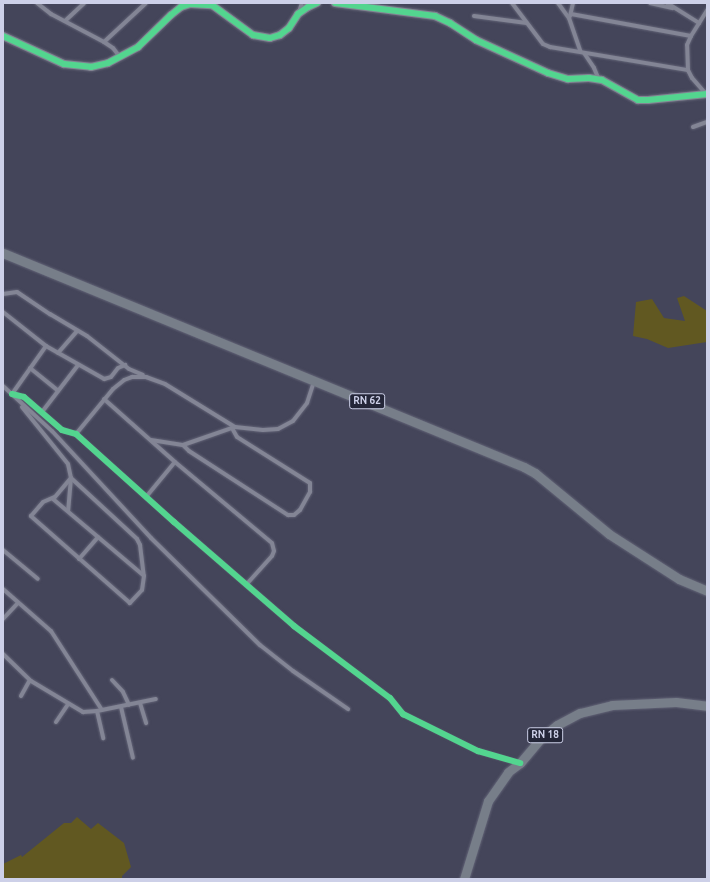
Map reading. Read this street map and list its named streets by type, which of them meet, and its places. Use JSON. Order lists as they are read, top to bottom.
{
  "streets": {
    "main road": ["RN 62", "RN 18"]
  }
}
